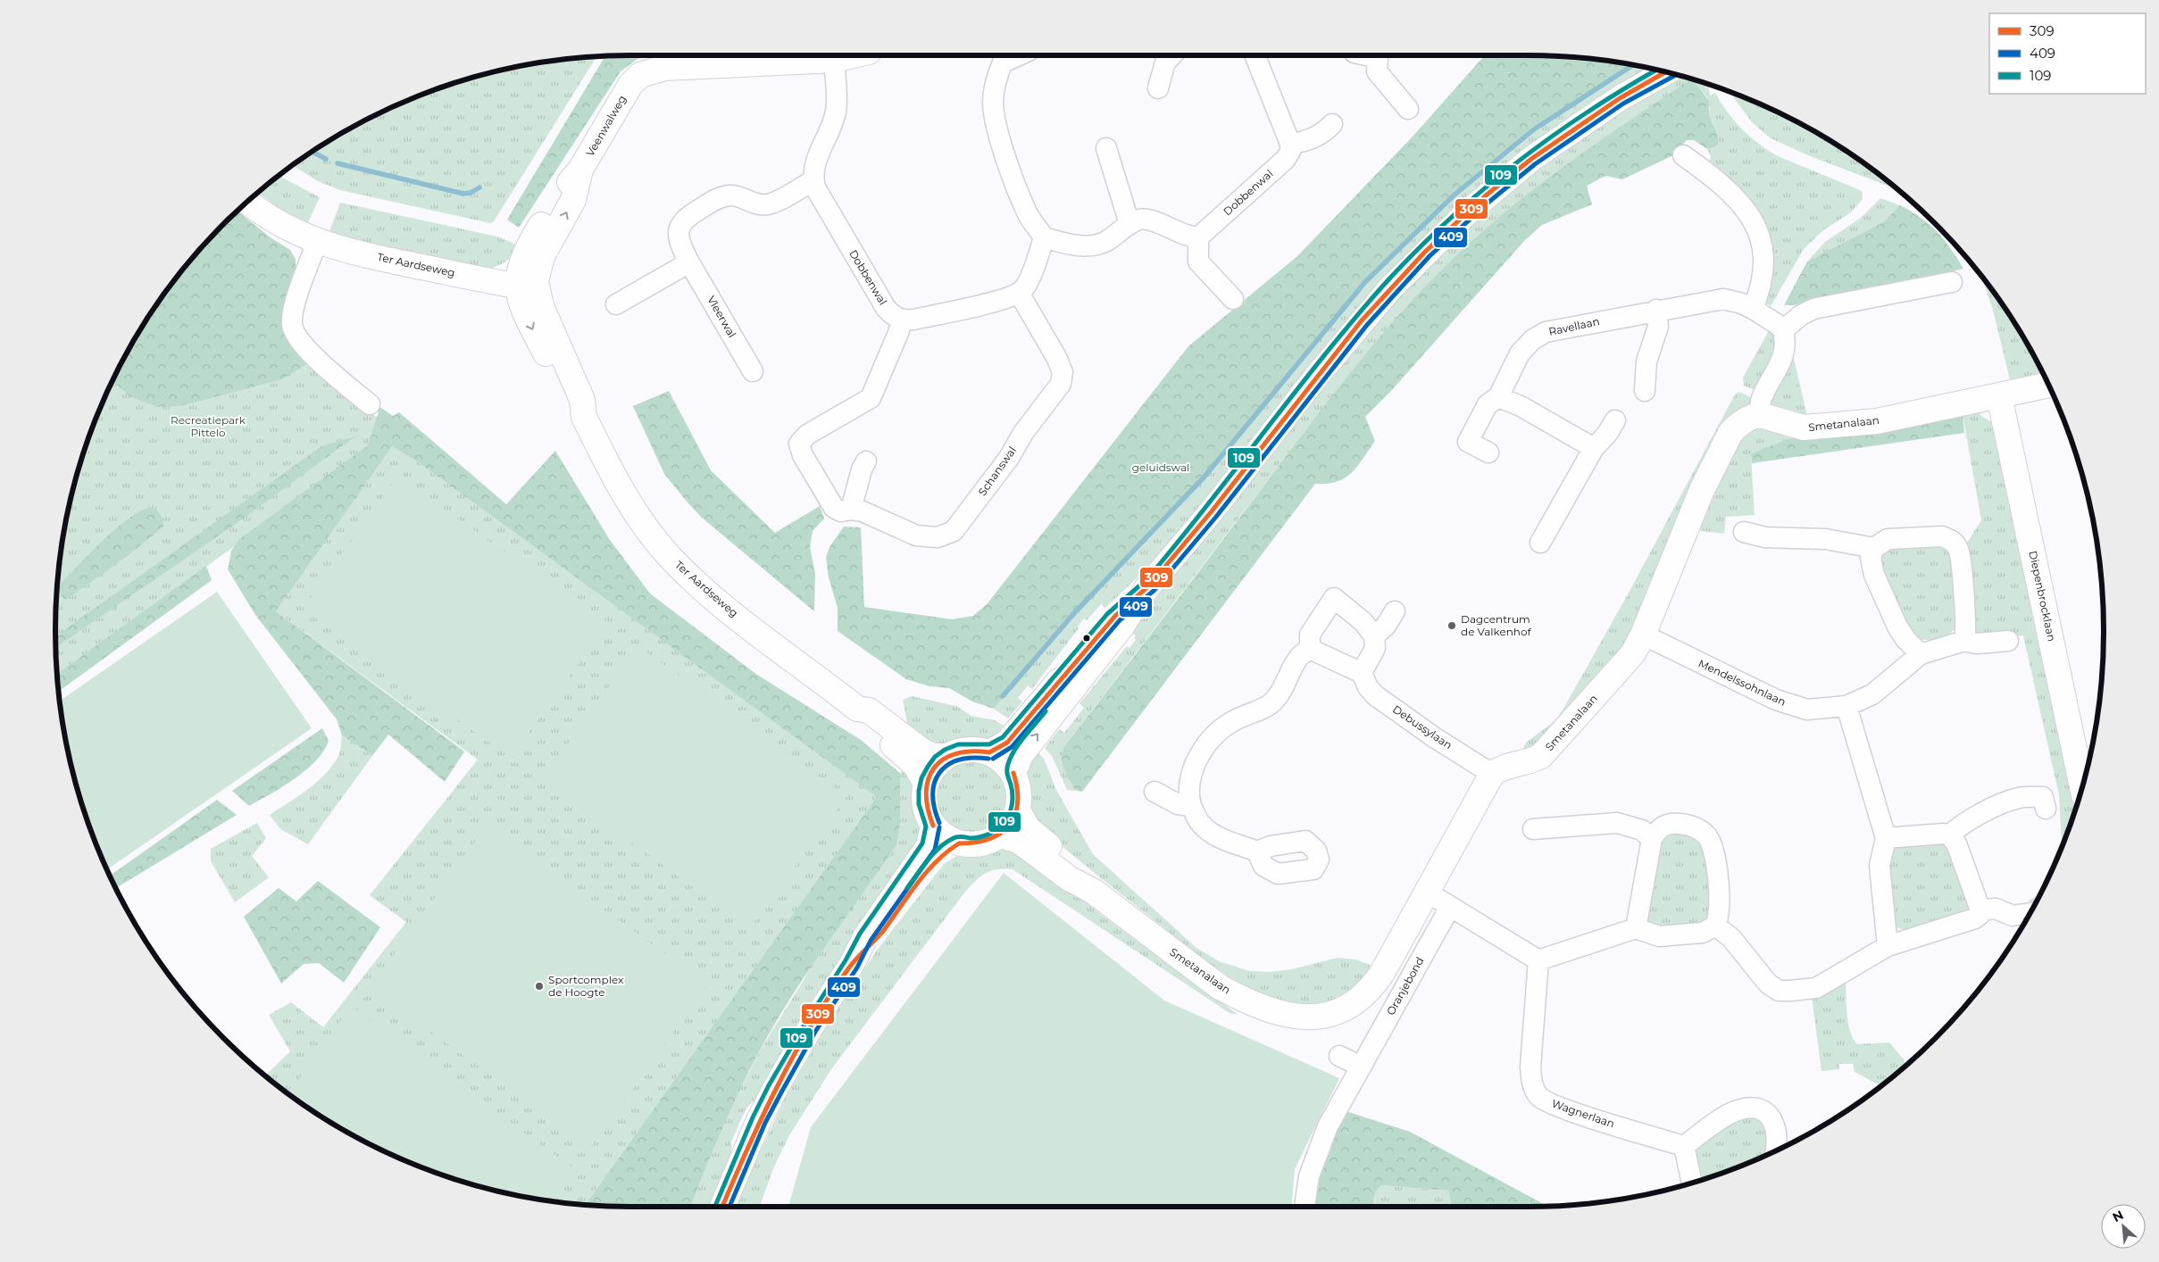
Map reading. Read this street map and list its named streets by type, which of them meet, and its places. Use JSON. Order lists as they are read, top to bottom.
{
  "streets": {
    "street": [
      "Veenwalweg",
      "Dobbenwal",
      "Ter Aardseweg",
      "Vleerwal",
      "Ravellaan",
      "Smetanalaan",
      "Schanswal",
      "Diepenbrocklaan",
      "Mendelssohnlaan",
      "Debussylaan",
      "Oranjebond",
      "Wagnerlaan"
    ]
  },
  "crossings": [
    ["Veenwalweg", "Ter Aardseweg"],
    ["Dobbenwal", "Vleerwal"],
    ["Dobbenwal", "Schanswal"],
    ["Ter Aardseweg", "Smetanalaan"],
    ["Smetanalaan", "Diepenbrocklaan"],
    ["Smetanalaan", "Mendelssohnlaan"],
    ["Smetanalaan", "Debussylaan"]
  ],
  "parks": ["Recreatiepark Pittelo", "geluidswal"],
  "places": ["Dagcentrum de Valkenhof", "Sportcomplex de Hoogte"],
  "lines": ["transit line 109", "transit line 309", "transit line 409"],
  "legend": ["309", "409", "109"],
  "north": "top left"
}
